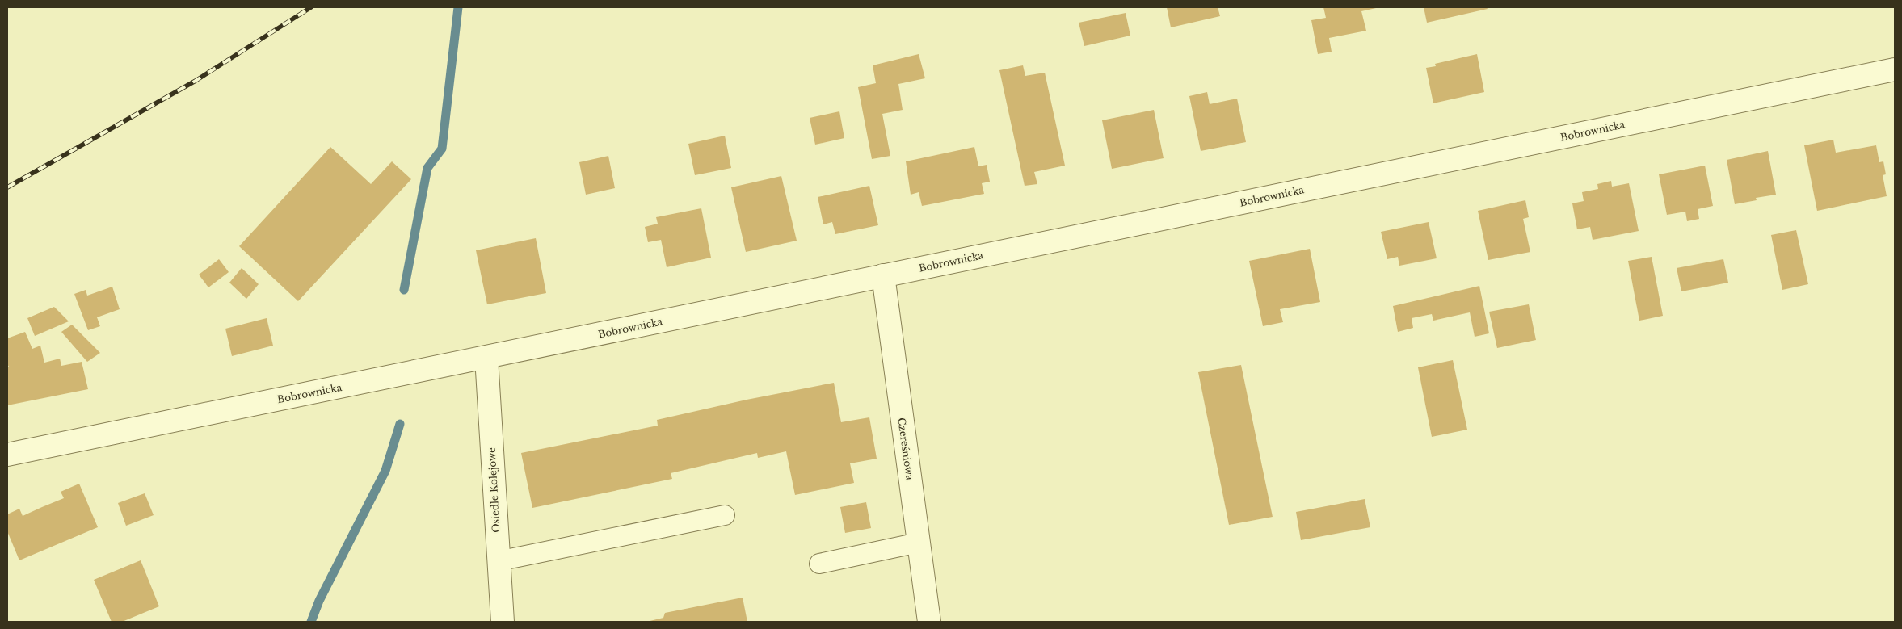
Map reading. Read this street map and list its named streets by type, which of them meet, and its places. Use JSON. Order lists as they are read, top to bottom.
{
  "streets": {
    "street": ["Bobrownicka", "Czereśniowa", "Osiedle Kolejowe"]
  },
  "crossings": [
    ["Bobrownicka", "Czereśniowa"],
    ["Bobrownicka", "Osiedle Kolejowe"]
  ]
}
